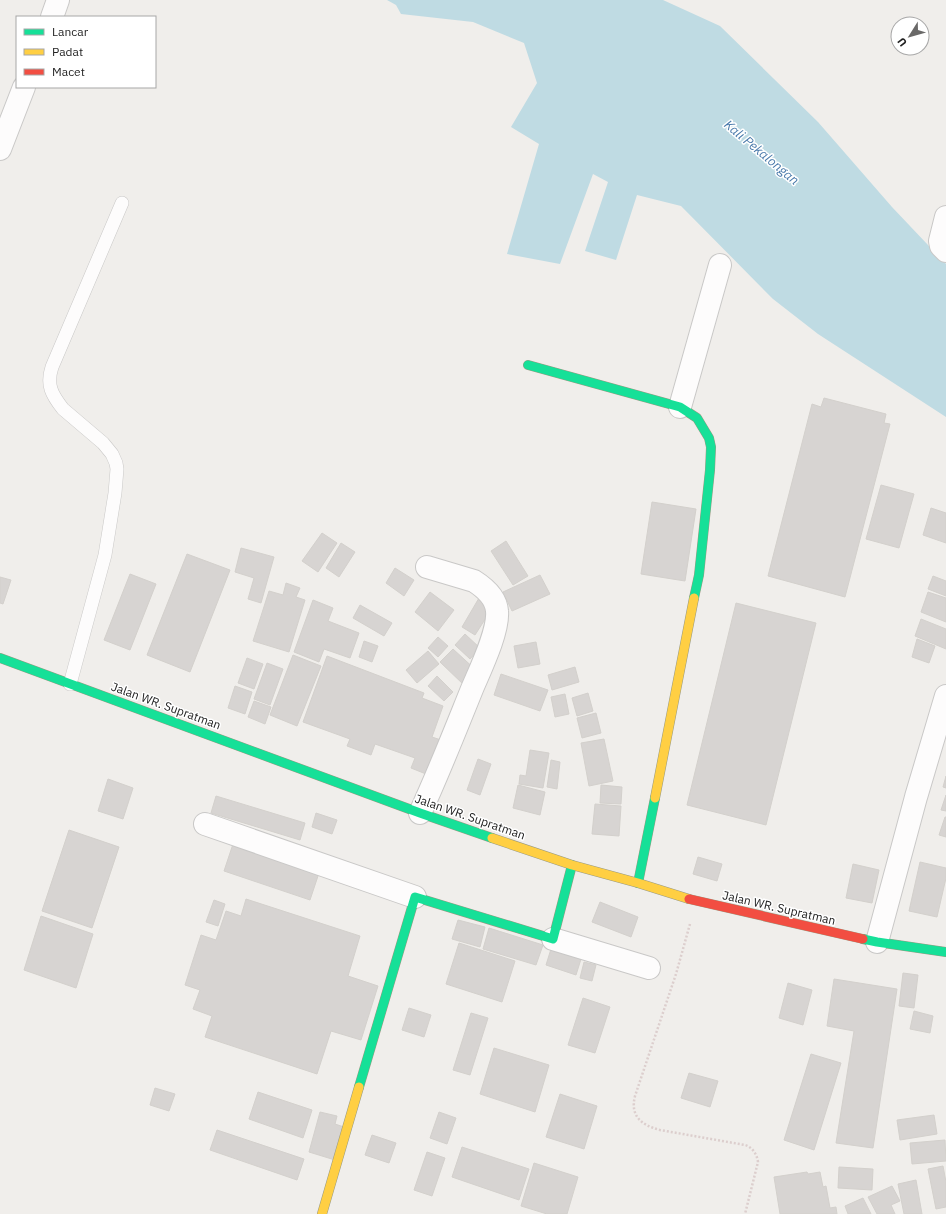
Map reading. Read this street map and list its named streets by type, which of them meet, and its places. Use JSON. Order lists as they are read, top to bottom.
{
  "streets": {
    "street": ["Jalan WR. Supratman"]
  },
  "water": ["Kali Pekalongan"],
  "legend": ["Lancar", "Padat", "Macet"],
  "north": "bottom left"
}
